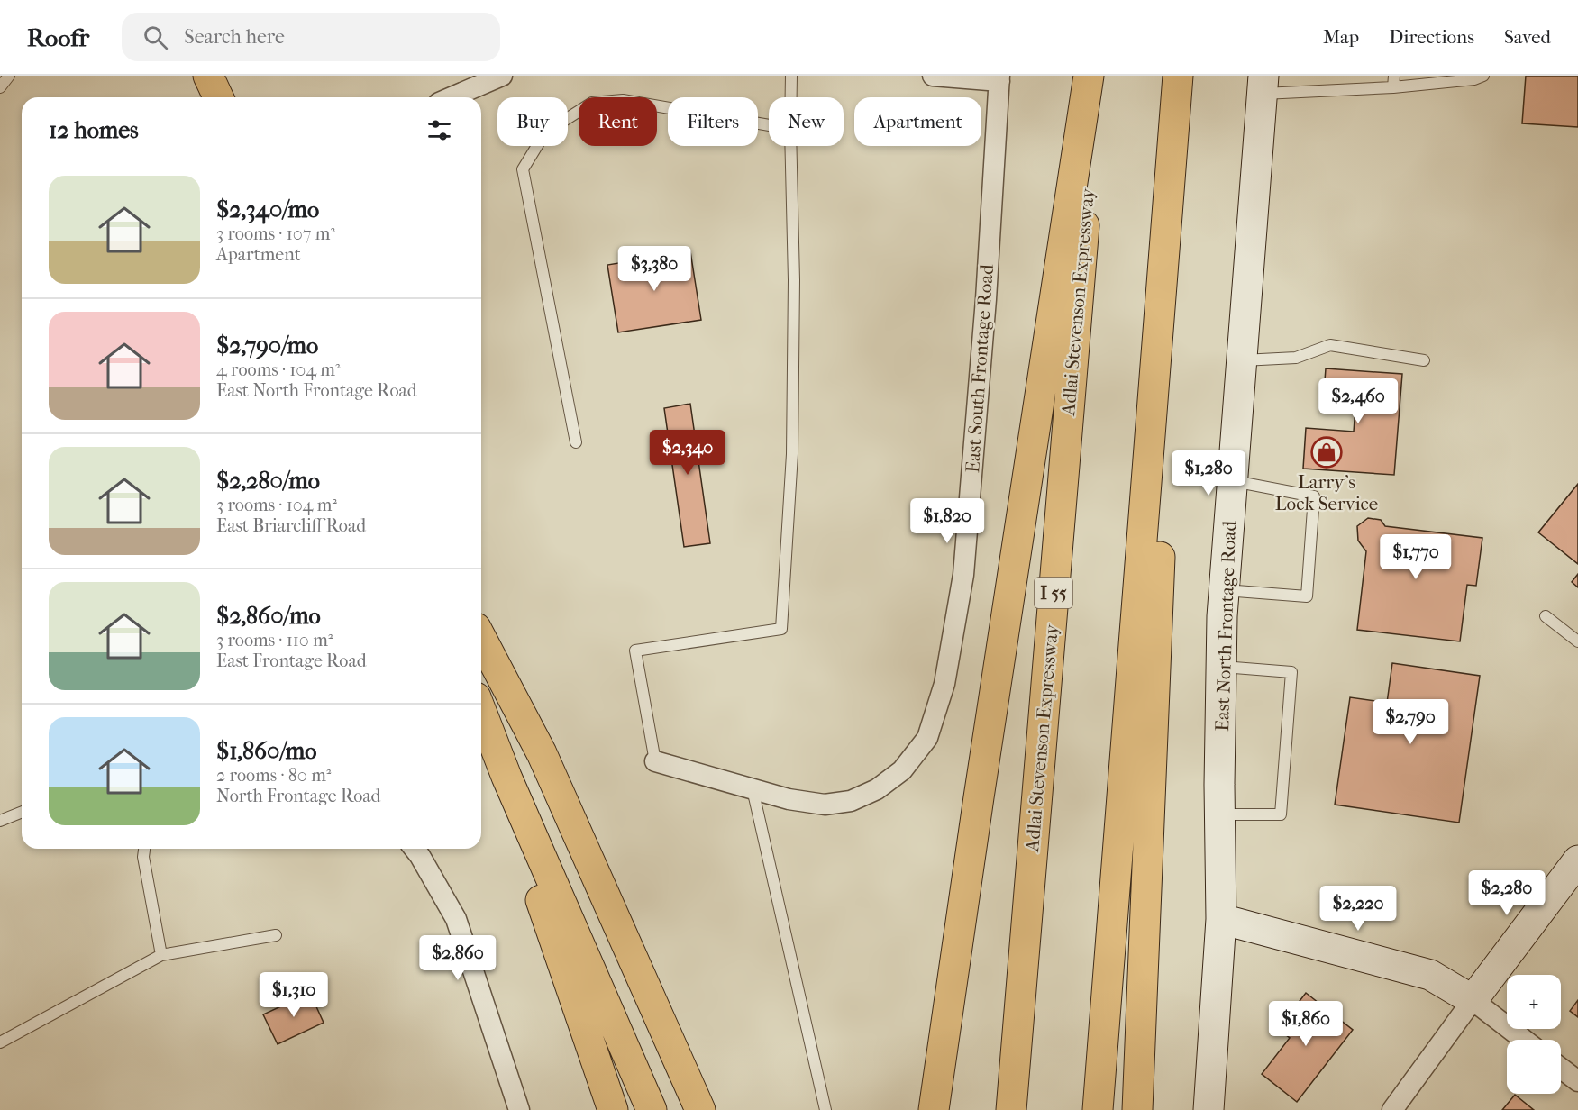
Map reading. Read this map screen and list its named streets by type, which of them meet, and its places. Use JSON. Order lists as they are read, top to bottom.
{
  "streets": {
    "main road": ["Adlai Stevenson Expressway", "I 55"],
    "street": ["East South Frontage Road", "East North Frontage Road"]
  },
  "places": {
    "shop": ["Larry’s Lock Service"]
  },
  "page": {
    "header": "Roofr",
    "search": "Search here",
    "nav": ["Map", "Directions", "Saved"],
    "chip": [
      "Buy",
      "Rent",
      "Filters",
      "New",
      "Apartment"
    ],
    "heading": "12 homes",
    "list": [
      {
        "name": "$2,340/mo",
        "note": "3 rooms · 107 m² · Apartment"
      },
      {
        "name": "$2,790/mo",
        "note": "4 rooms · 104 m² · East North Frontage Road"
      },
      {
        "name": "$2,280/mo",
        "note": "3 rooms · 104 m² · East Briarcliff Road"
      },
      {
        "name": "$2,860/mo",
        "note": "3 rooms · 110 m² · East Frontage Road"
      },
      {
        "name": "$1,860/mo",
        "note": "2 rooms · 80 m² · North Frontage Road"
      }
    ],
    "price": [
      "$3,380",
      "$2,460",
      "$2,340",
      "$1,280",
      "$1,820",
      "$1,770",
      "$2,790",
      "$2,280",
      "$2,220",
      "$2,860",
      "$1,310",
      "$1,860"
    ],
    "map_buttons": ["+", "−"]
  }
}
